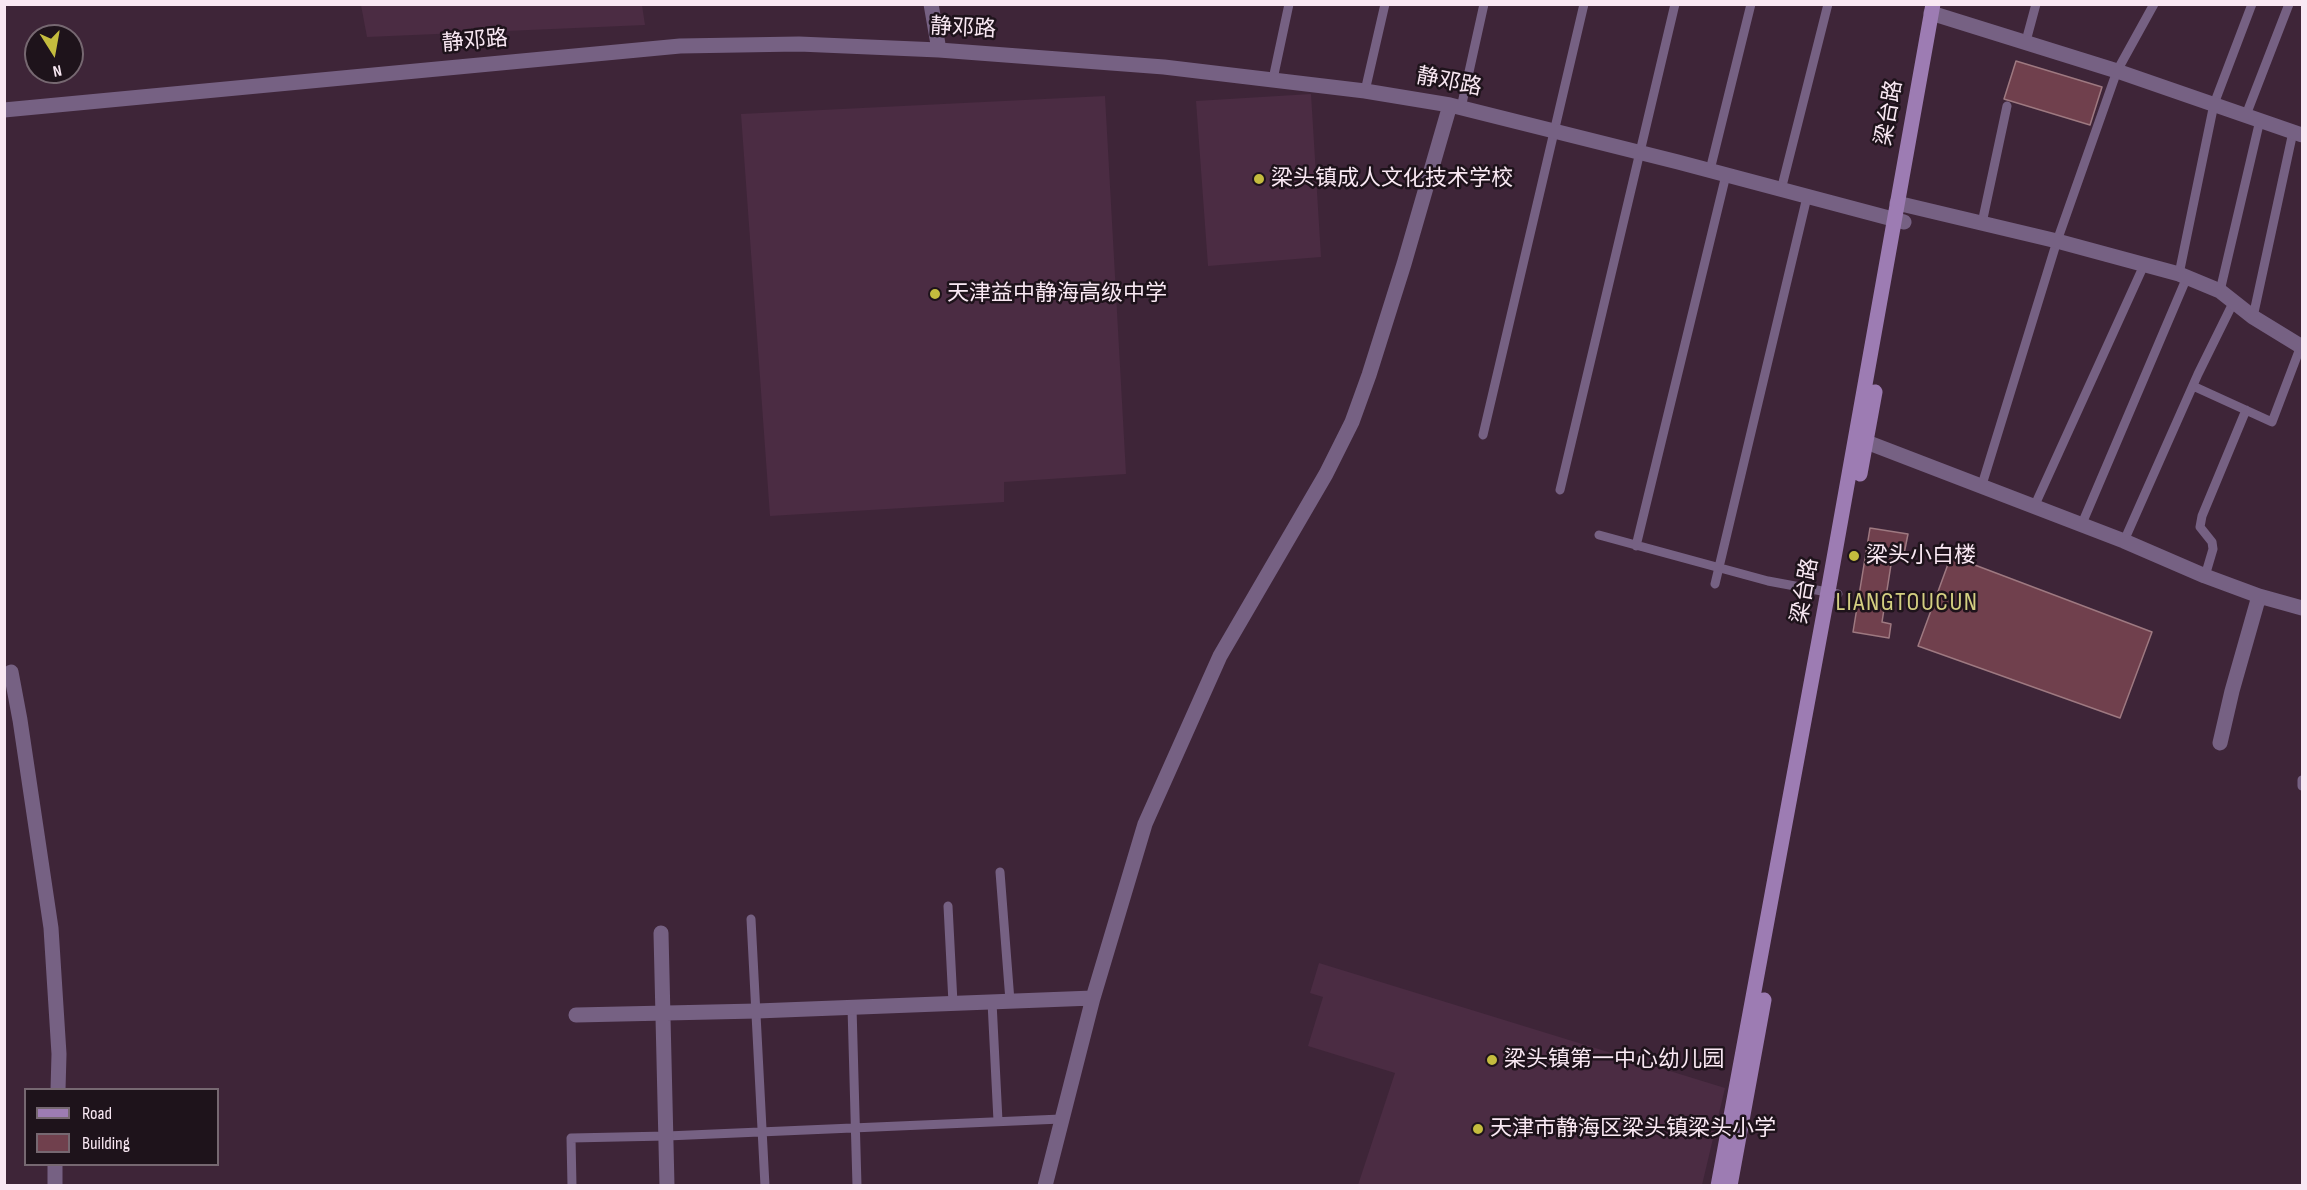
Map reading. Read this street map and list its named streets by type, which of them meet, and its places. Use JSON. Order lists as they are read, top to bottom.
{
  "streets": {
    "main road": ["梁台路"],
    "street": ["静邓路"]
  },
  "crossings": [
    ["静邓路", "梁台路"]
  ],
  "districts": ["LIANGTOUCUN"],
  "places": [
    "梁头镇成人文化技术学校",
    "天津益中静海高级中学",
    "梁头小白楼",
    "梁头镇第一中心幼儿园",
    "天津市静海区梁头镇梁头小学"
  ],
  "legend": ["Road", "Building"],
  "north": "bottom"
}
